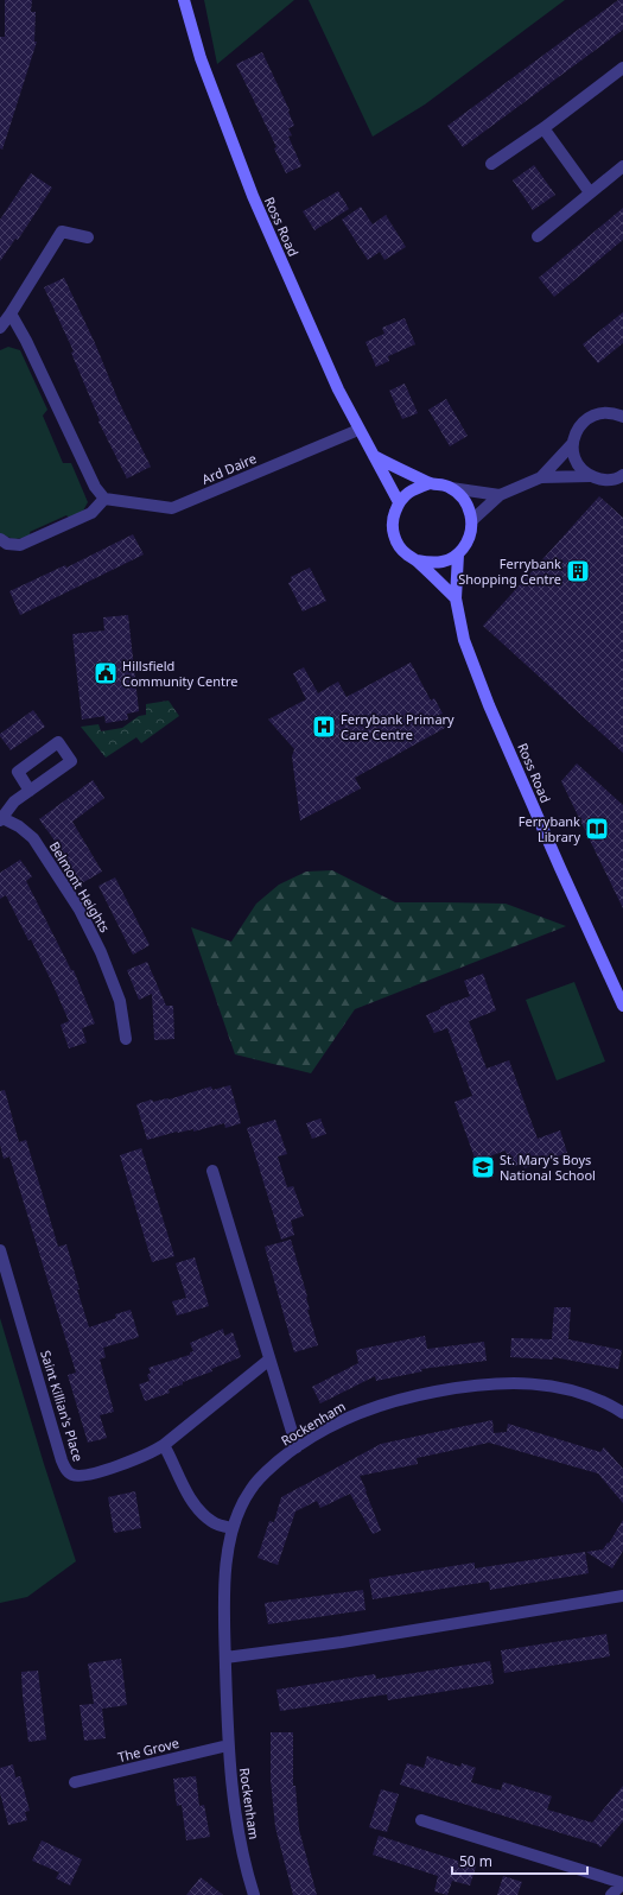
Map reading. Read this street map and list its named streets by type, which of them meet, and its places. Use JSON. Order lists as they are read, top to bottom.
{
  "streets": {
    "main road": ["Ross Road"],
    "street": [
      "Ard Daire",
      "Belmont Heights",
      "Saint Killian's Place",
      "Rockenham",
      "The Grove"
    ]
  },
  "crossings": [
    ["Ross Road", "Ard Daire"],
    ["Rockenham", "The Grove"]
  ],
  "places": {
    "building": ["Ferrybank Shopping Centre"],
    "public building": ["Hillsfield Community Centre"],
    "hospital": ["Ferrybank Primary Care Centre"],
    "library": ["Ferrybank Library"],
    "school or university": ["St. Mary's Boys National School"]
  },
  "scale_bar": "50 m"
}
